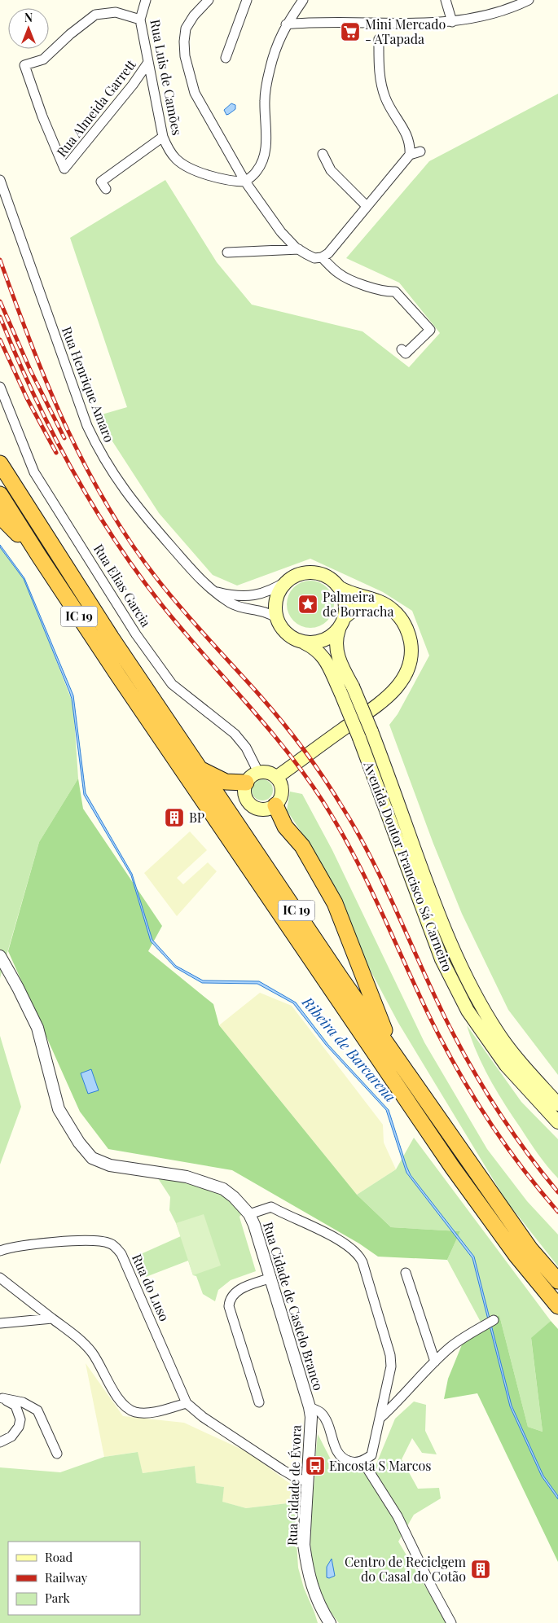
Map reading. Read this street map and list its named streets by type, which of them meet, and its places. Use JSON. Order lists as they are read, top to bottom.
{
  "streets": {
    "highway": ["IC 19"],
    "main road": ["Avenida Doutor Francisco Sá Carneiro"],
    "street": [
      "Rua Luis de Camões",
      "Rua Almeida Garrett",
      "Rua Henrique Amaro",
      "Rua Elias Garcia",
      "Rua do Luso",
      "Rua Cidade de Castelo Branco",
      "Rua Cidade de Évora"
    ]
  },
  "crossings": [
    ["Rua Luis de Camões", "Rua Almeida Garrett"],
    ["Rua Henrique Amaro", "Avenida Doutor Francisco Sá Carneiro"],
    ["Rua Cidade de Castelo Branco", "Rua Cidade de Évora"]
  ],
  "water": ["Ribeira de Barcarena"],
  "places": {
    "supermarket": ["Mini Mercado - ATapada"],
    "place": ["Palmeira de Borracha"],
    "building": ["BP", "Centro de Reciclgem do Casal do Cotão"],
    "bus stop": ["Encosta S Marcos"]
  },
  "legend": ["Road", "Railway", "Park"],
  "north": "top"
}
